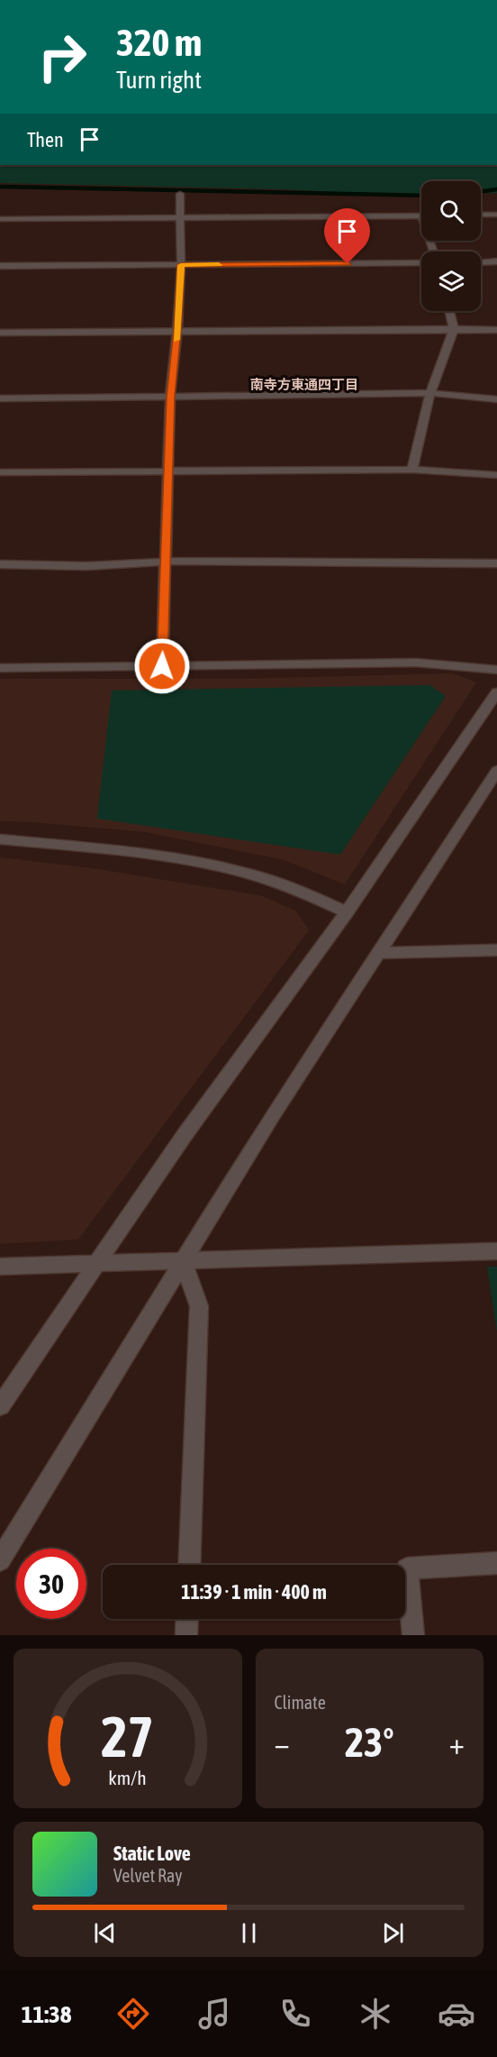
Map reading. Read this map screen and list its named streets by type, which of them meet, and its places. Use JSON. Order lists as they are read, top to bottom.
{
  "districts": ["南寺方東通四丁目"],
  "page": {
    "turn": ["320 m", "Turn right"],
    "then": "Then",
    "limit": "30",
    "trip": "11:39 · 1 min · 400 m",
    "tile": "Climate",
    "heat": ["−", "23°", "+"],
    "song": ["Static Love", "Velvet Ray"],
    "tabs": "11:38",
    "gauge": ["27", "km/h"]
  }
}
